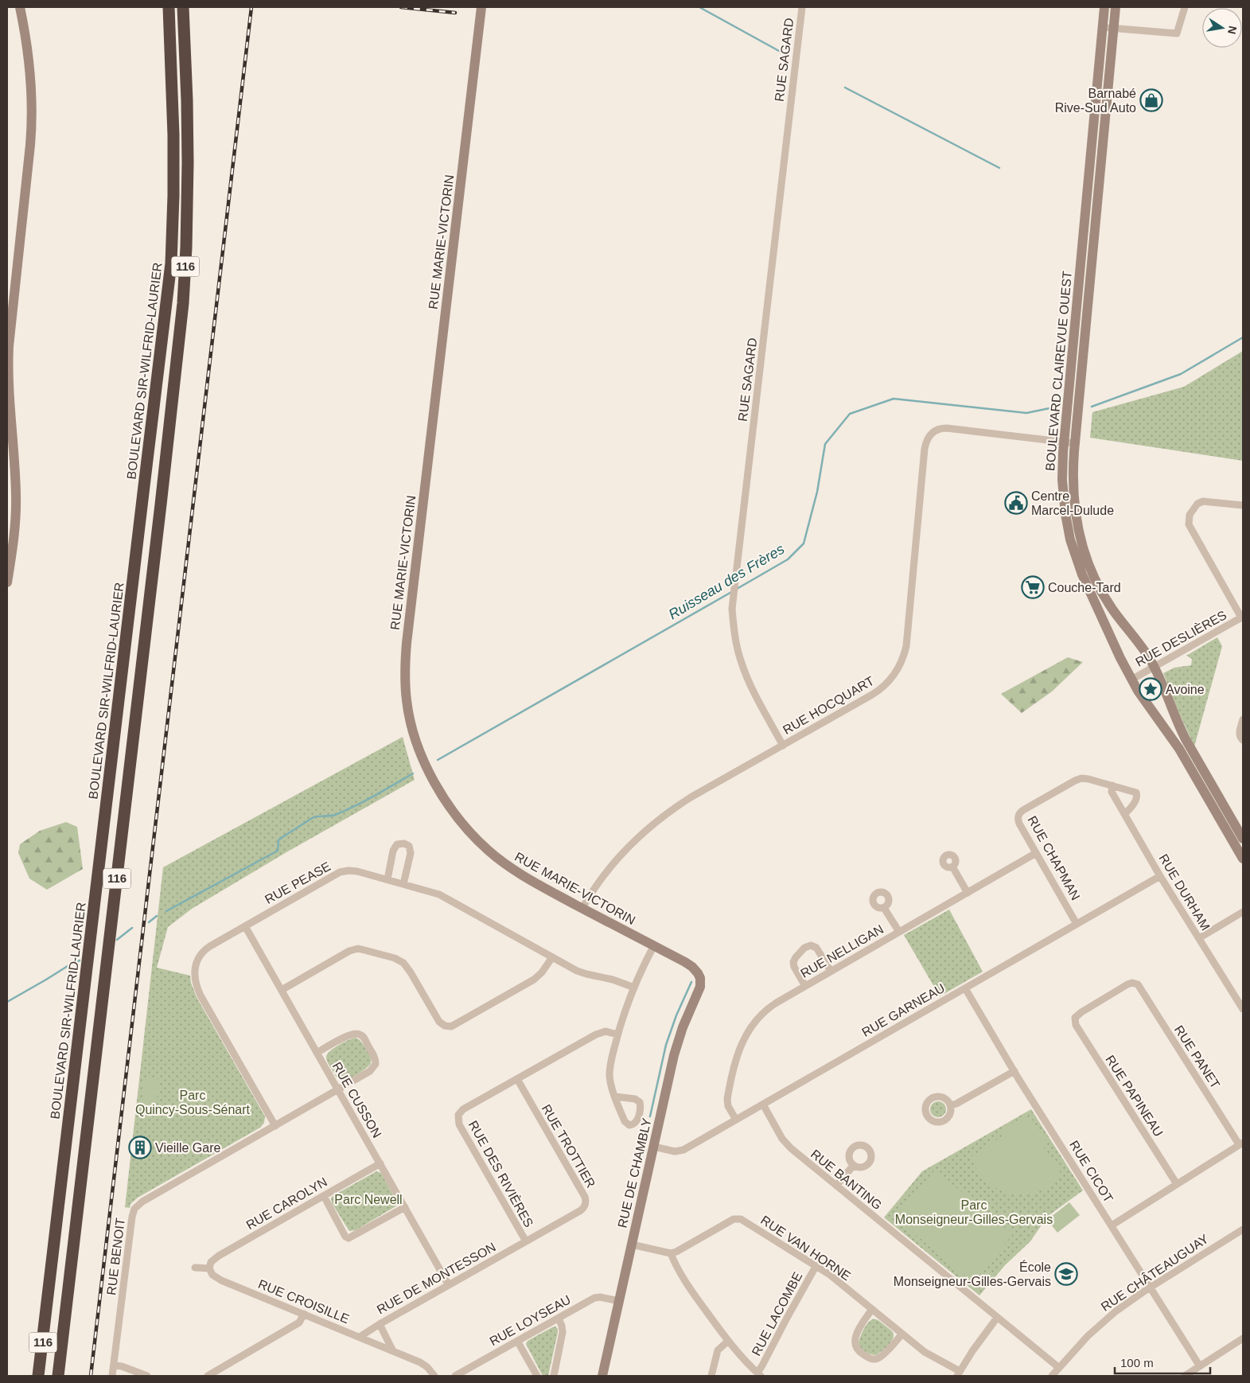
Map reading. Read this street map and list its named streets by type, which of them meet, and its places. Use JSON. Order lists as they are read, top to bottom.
{
  "streets": {
    "highway": ["116", "BOULEVARD SIR-WILFRID-LAURIER"],
    "street": [
      "RUE SAGARD",
      "RUE MARIE-VICTORIN",
      "BOULEVARD CLAIREVUE OUEST",
      "RUE DESLIÈRES",
      "RUE HOCQUART",
      "RUE CHAPMAN",
      "RUE PEASE",
      "RUE DURHAM",
      "RUE NELLIGAN",
      "RUE GARNEAU",
      "RUE PANET",
      "RUE PAPINEAU",
      "RUE CUSSON",
      "RUE TROTTIER",
      "RUE CICOT",
      "RUE DE CHAMBLY",
      "RUE DES RIVIÈRES",
      "RUE BANTING",
      "RUE CAROLYN",
      "RUE VAN HORNE",
      "RUE BENOIT",
      "RUE CHÂTEAUGUAY",
      "RUE DE MONTESSON",
      "RUE CROISILLE",
      "RUE LACOMBE",
      "RUE LOYSEAU"
    ]
  },
  "crossings": [
    ["RUE SAGARD", "RUE HOCQUART"],
    ["RUE MARIE-VICTORIN", "RUE HOCQUART"],
    ["RUE MARIE-VICTORIN", "RUE DE CHAMBLY"],
    ["BOULEVARD CLAIREVUE OUEST", "RUE DESLIÈRES"],
    ["BOULEVARD CLAIREVUE OUEST", "RUE HOCQUART"],
    ["RUE CHAPMAN", "RUE DURHAM"],
    ["RUE CHAPMAN", "RUE NELLIGAN"],
    ["RUE CHAPMAN", "RUE GARNEAU"],
    ["RUE PEASE", "RUE CUSSON"],
    ["RUE PEASE", "RUE BENOIT"],
    ["RUE DURHAM", "RUE GARNEAU"],
    ["RUE NELLIGAN", "RUE GARNEAU"],
    ["RUE GARNEAU", "RUE CICOT"],
    ["RUE GARNEAU", "RUE DE CHAMBLY"],
    ["RUE GARNEAU", "RUE BANTING"],
    ["RUE PANET", "RUE PAPINEAU"],
    ["RUE CUSSON", "RUE CAROLYN"],
    ["RUE CUSSON", "RUE BENOIT"],
    ["RUE CUSSON", "RUE DE MONTESSON"],
    ["RUE TROTTIER", "RUE DES RIVIÈRES"],
    ["RUE TROTTIER", "RUE DE MONTESSON"],
    ["RUE CICOT", "RUE CHÂTEAUGUAY"],
    ["RUE DE CHAMBLY", "RUE LOYSEAU"],
    ["RUE DES RIVIÈRES", "RUE DE MONTESSON"],
    ["RUE BANTING", "RUE CHÂTEAUGUAY"],
    ["RUE CAROLYN", "RUE CROISILLE"],
    ["RUE VAN HORNE", "RUE LACOMBE"],
    ["RUE DE MONTESSON", "RUE CROISILLE"]
  ],
  "water": ["Ruisseau des Frères"],
  "parks": ["Parc Quincy-Sous-Sénart", "Parc Newell", "Parc Monseigneur-Gilles-Gervais"],
  "places": {
    "shop": ["Barnabé Rive-Sud Auto"],
    "public building": ["Centre Marcel-Dulude"],
    "supermarket": ["Couche-Tard"],
    "place": ["Avoine"],
    "building": ["Vieille Gare"],
    "school or university": ["École Monseigneur-Gilles-Gervais"]
  },
  "scale_bar": "100 m",
  "north": "right"
}
